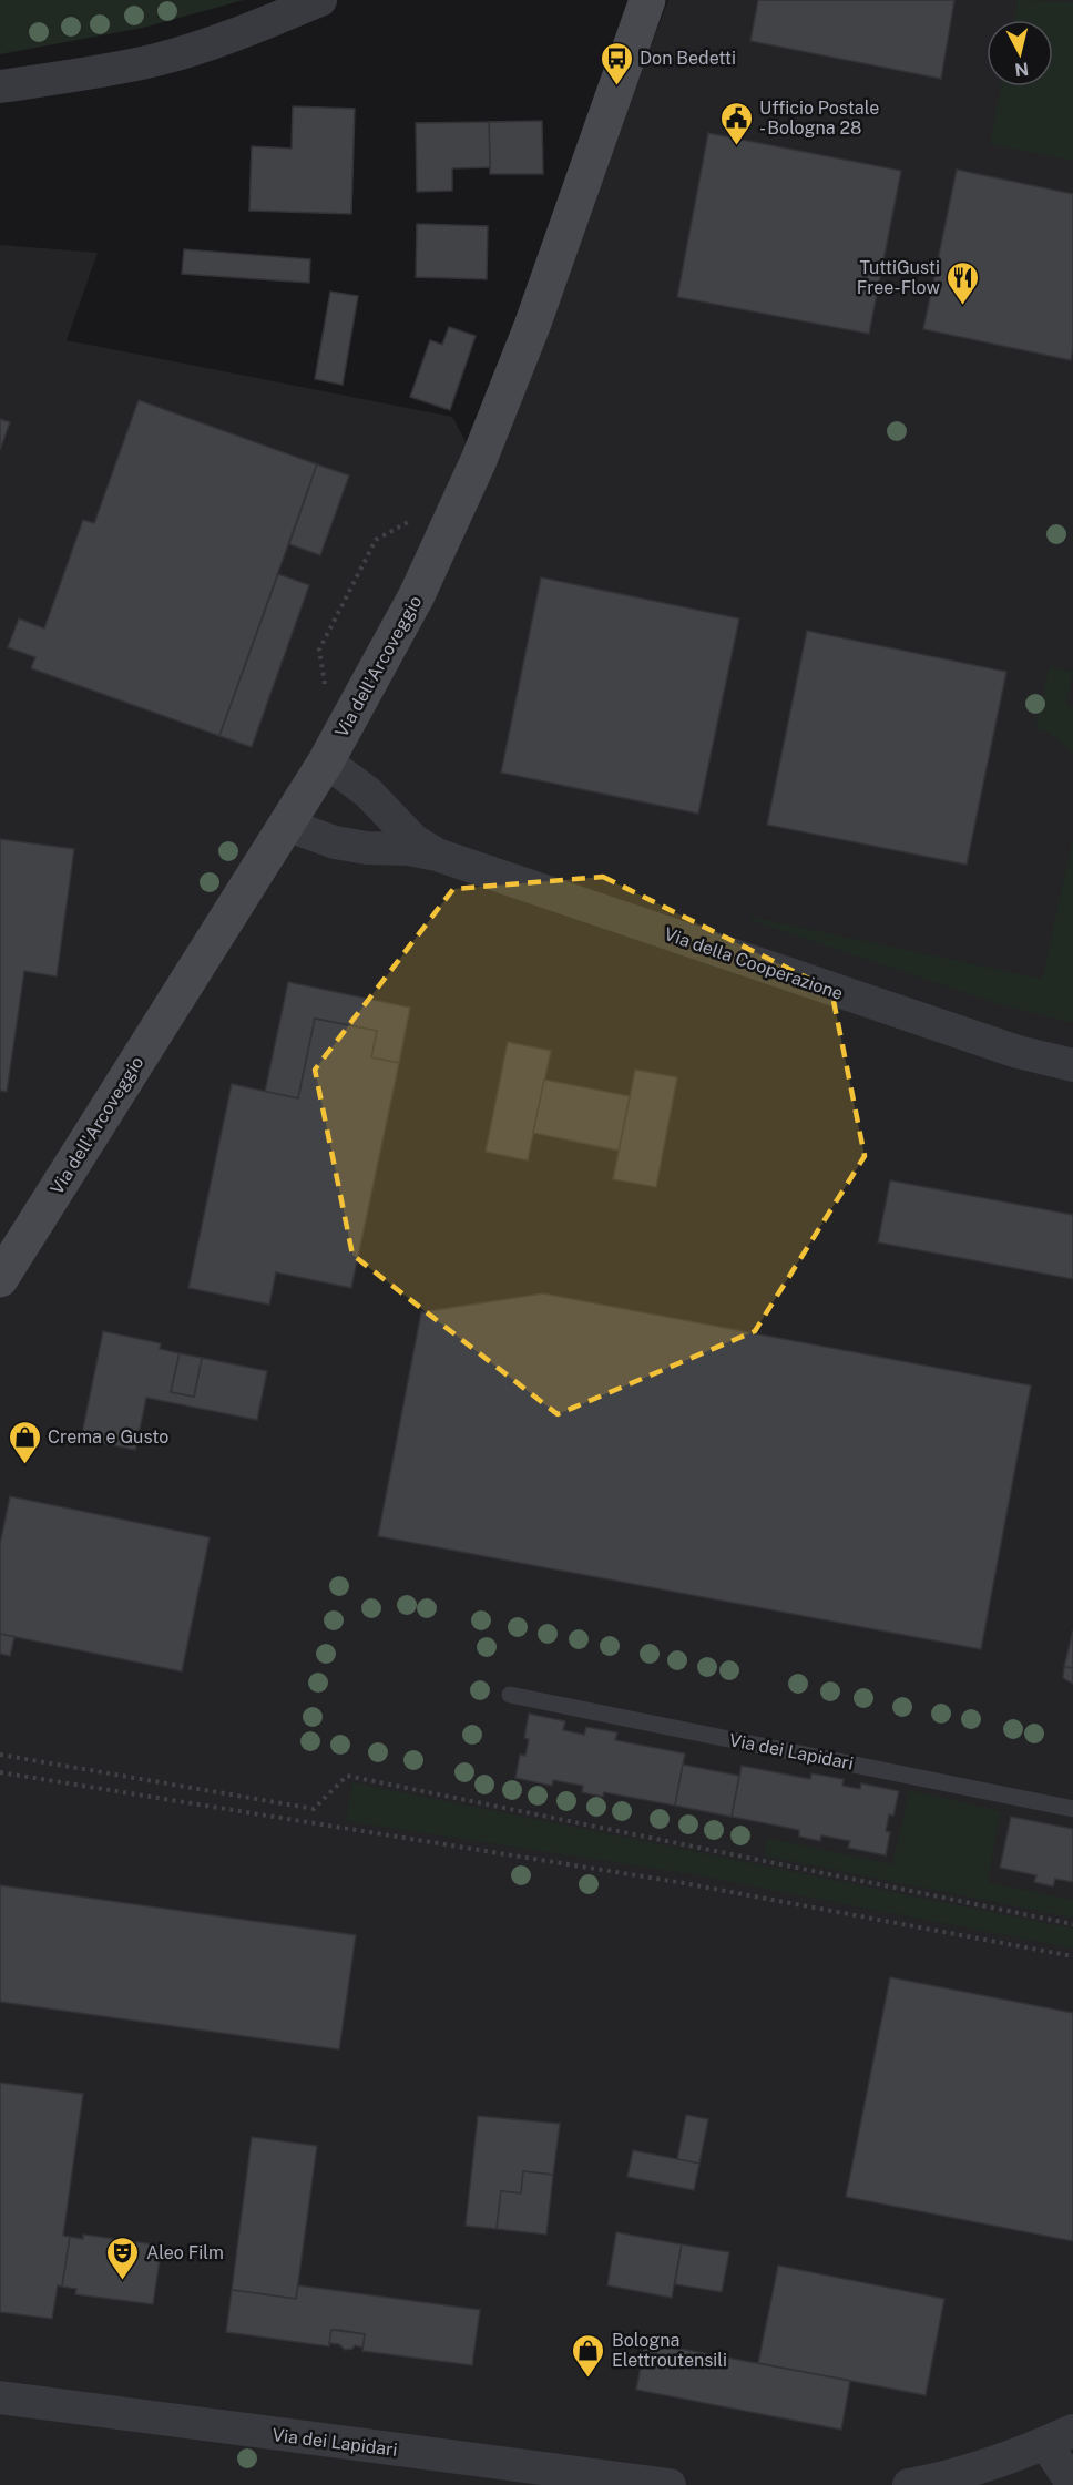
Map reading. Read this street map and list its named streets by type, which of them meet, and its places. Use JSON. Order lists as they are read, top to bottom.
{
  "streets": {
    "street": ["Via dell'Arcoveggio", "Via della Cooperazione", "Via dei Lapidari"]
  },
  "crossings": [
    ["Via dell'Arcoveggio", "Via della Cooperazione"]
  ],
  "places": {
    "bus stop": ["Don Bedetti"],
    "public building": ["Ufficio Postale - Bologna 28"],
    "restaurant": ["TuttiGusti Free-Flow"],
    "shop": ["Crema e Gusto", "Bologna Elettroutensili"],
    "theatre": ["Aleo Film"]
  },
  "north": "bottom"
}
